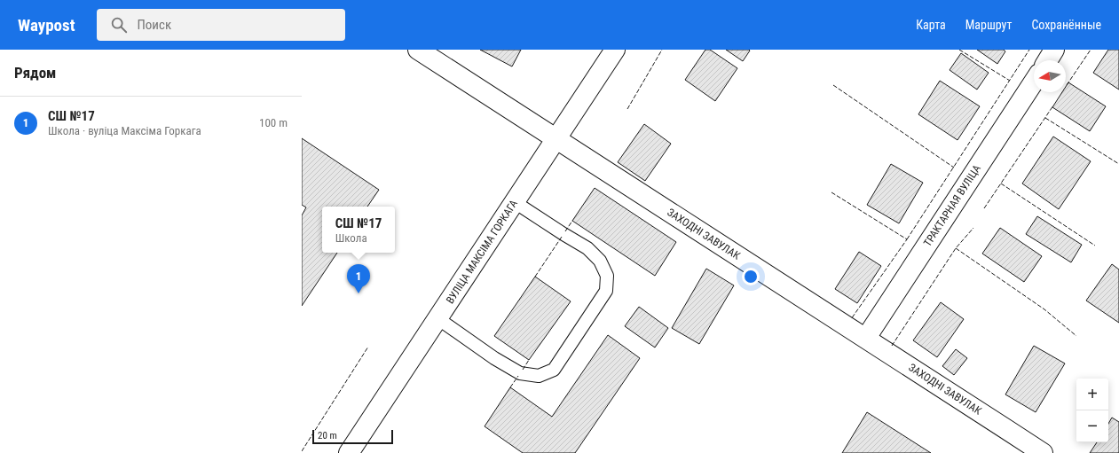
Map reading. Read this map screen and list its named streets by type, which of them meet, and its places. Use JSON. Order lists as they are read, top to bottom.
{
  "streets": {
    "street": ["ТРАКТАРНАЯ ВУЛІЦА", "ЗАХОДНІ ЗАВУЛАК", "ВУЛІЦА МАКСІМА ГОРКАГА"]
  },
  "crossings": [
    ["ТРАКТАРНАЯ ВУЛІЦА", "ЗАХОДНІ ЗАВУЛАК"],
    ["ЗАХОДНІ ЗАВУЛАК", "ВУЛІЦА МАКСІМА ГОРКАГА"]
  ],
  "scale_bar": "20 m",
  "north": "left",
  "page": {
    "header": "Waypost",
    "search": "Поиск",
    "nav": ["Карта", "Маршрут", "Сохранённые"],
    "heading": "Рядом",
    "list": [
      {
        "mark": "1",
        "name": "СШ №17",
        "note": "Школа · вуліца Максіма Горкага",
        "value": "100 m"
      }
    ],
    "popup": ["СШ №17", "Школа"],
    "pins": "1",
    "map_buttons": ["+", "−"],
    "scale": "20 m"
  }
}
